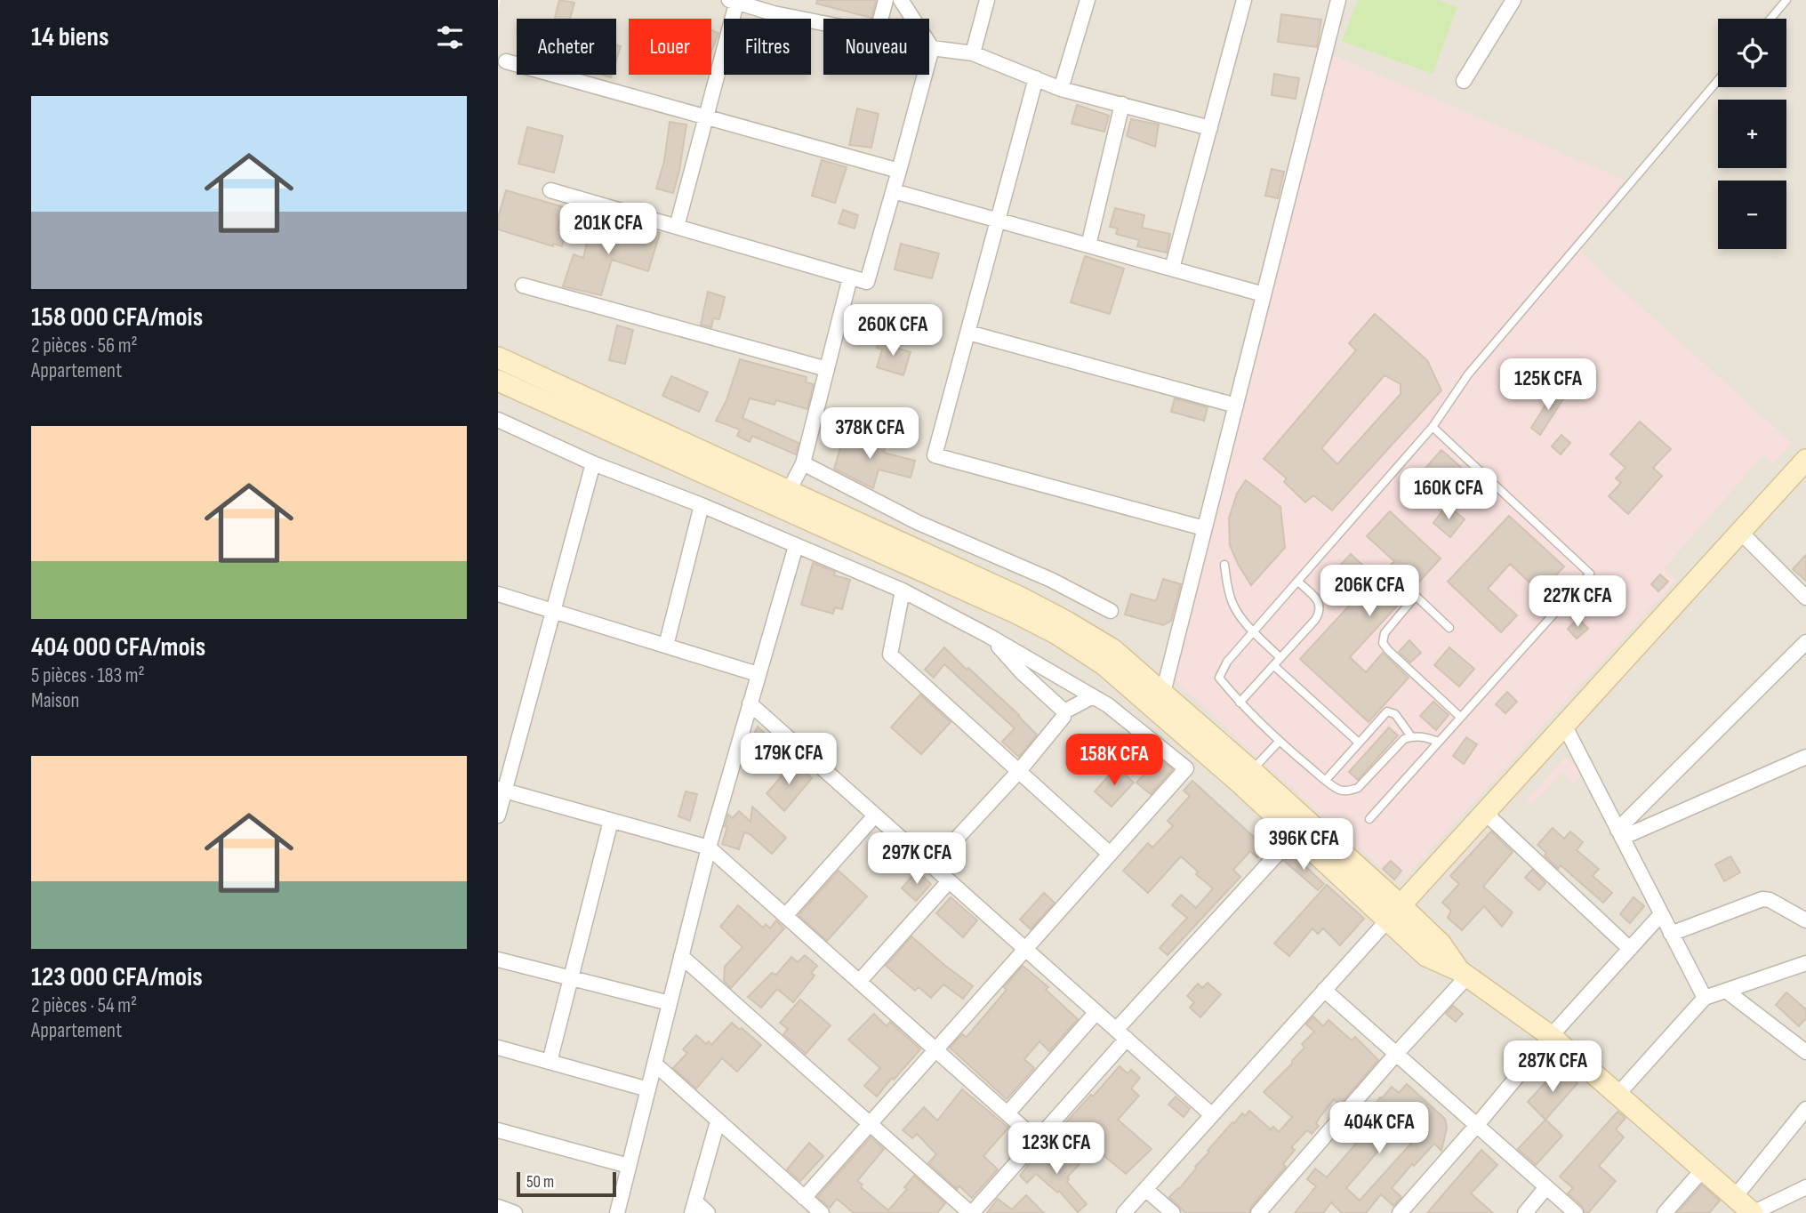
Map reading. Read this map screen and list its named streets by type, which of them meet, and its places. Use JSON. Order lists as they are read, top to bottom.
{
  "scale_bar": "50 m",
  "page": {
    "heading": "14 biens",
    "map_buttons": ["+", "−"],
    "chip": [
      "Acheter",
      "Louer",
      "Filtres",
      "Nouveau"
    ],
    "list": [
      {
        "name": "158 000 CFA/mois",
        "note": "2 pièces · 56 m² · Appartement"
      },
      {
        "name": "404 000 CFA/mois",
        "note": "5 pièces · 183 m² · Maison"
      },
      {
        "name": "123 000 CFA/mois",
        "note": "2 pièces · 54 m² · Appartement"
      }
    ],
    "price": [
      "201K CFA",
      "260K CFA",
      "125K CFA",
      "378K CFA",
      "160K CFA",
      "206K CFA",
      "227K CFA",
      "179K CFA",
      "158K CFA",
      "396K CFA",
      "297K CFA",
      "287K CFA",
      "404K CFA",
      "123K CFA"
    ],
    "scale": "50 m"
  }
}
